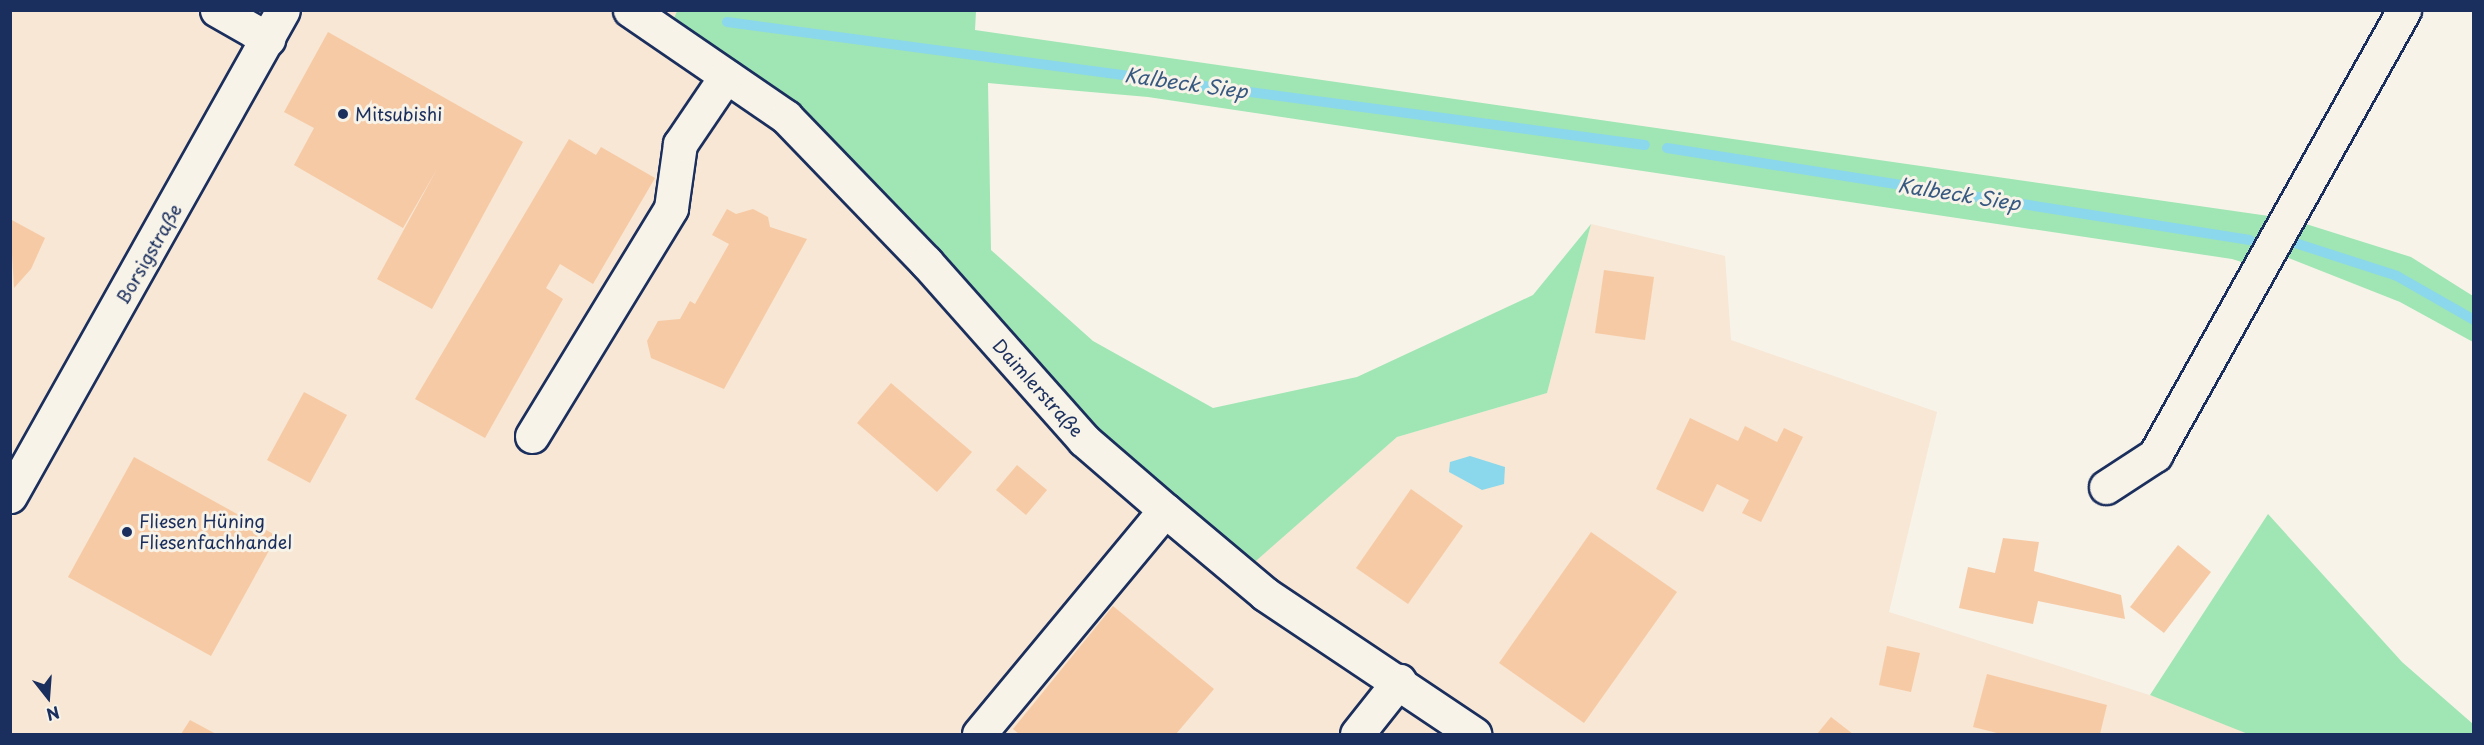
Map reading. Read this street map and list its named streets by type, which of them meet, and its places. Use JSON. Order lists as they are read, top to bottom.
{
  "streets": {
    "street": ["Borsigstraße", "Daimlerstraße"]
  },
  "water": ["Kalbeck Siep"],
  "places": ["Mitsubishi", "Fliesen Hüning Fliesenfachhandel"],
  "north": "bottom"
}
